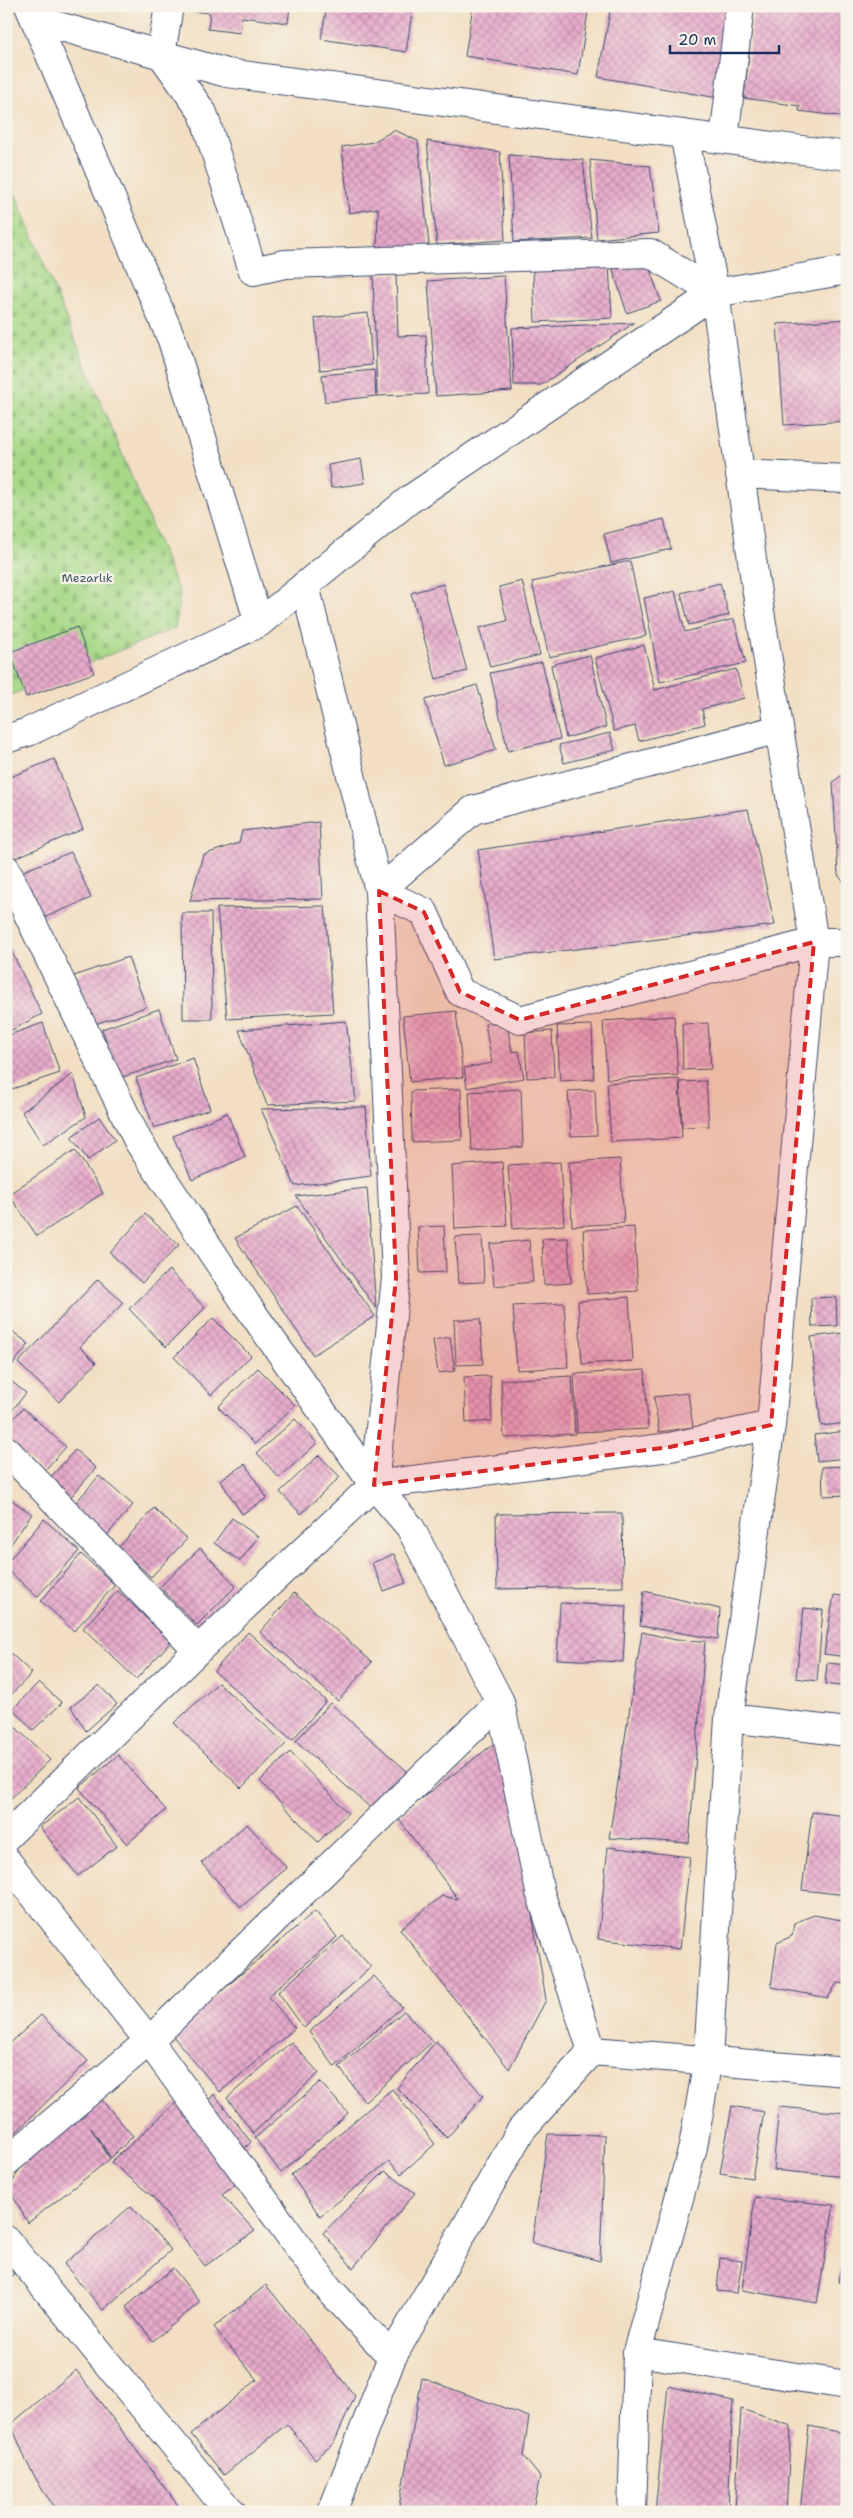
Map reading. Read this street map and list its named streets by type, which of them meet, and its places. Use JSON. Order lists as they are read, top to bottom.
{
  "parks": ["Mezarlık"],
  "scale_bar": "20 m"
}
